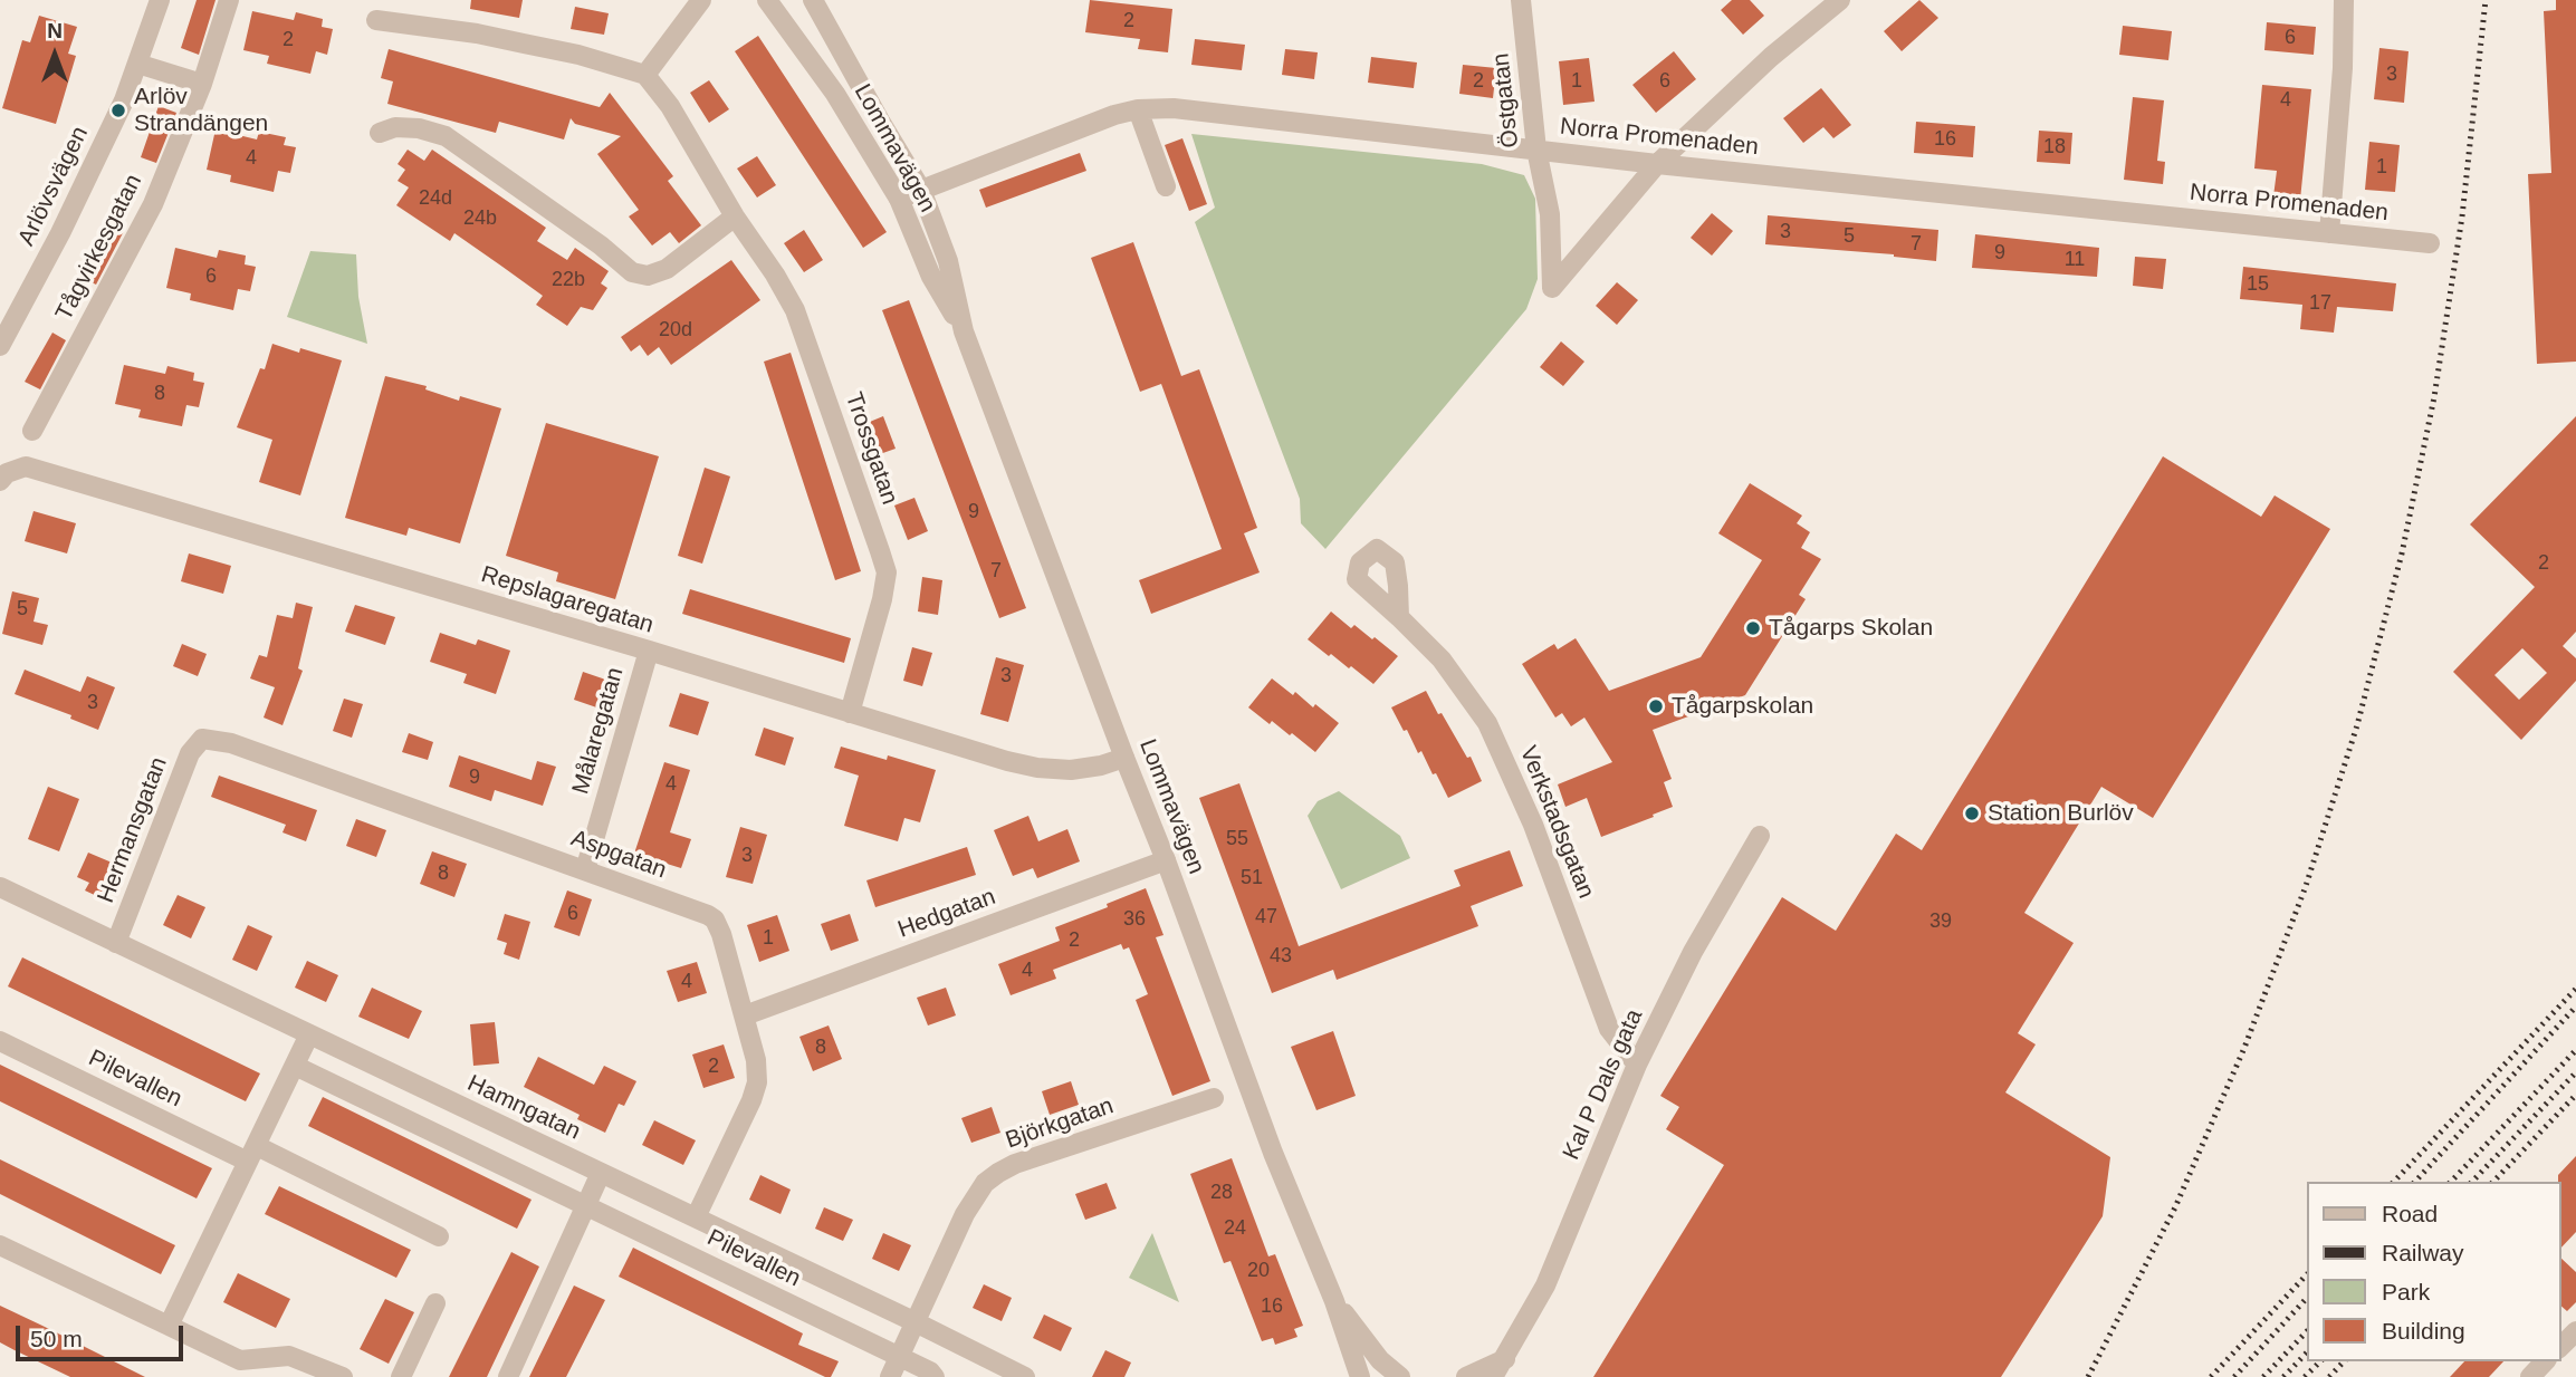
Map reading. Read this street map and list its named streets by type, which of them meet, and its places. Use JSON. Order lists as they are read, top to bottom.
{
  "streets": {
    "street": [
      "Östgatan",
      "Norra Promenaden",
      "Lommavägen",
      "Arlövsvägen",
      "Tågvirkesgatan",
      "Trossgatan",
      "Repslagaregatan",
      "Målaregatan",
      "Verkstadsgatan",
      "Hermansgatan",
      "Aspgatan",
      "Hedgatan",
      "Pilevallen",
      "Kal P Dals gata",
      "Hamngatan",
      "Björkgatan"
    ]
  },
  "crossings": [
    ["Östgatan", "Norra Promenaden"],
    ["Norra Promenaden", "Lommavägen"],
    ["Lommavägen", "Repslagaregatan"],
    ["Lommavägen", "Hedgatan"],
    ["Trossgatan", "Repslagaregatan"],
    ["Repslagaregatan", "Målaregatan"],
    ["Målaregatan", "Aspgatan"],
    ["Verkstadsgatan", "Kal P Dals gata"],
    ["Hermansgatan", "Aspgatan"],
    ["Hermansgatan", "Hamngatan"],
    ["Aspgatan", "Hedgatan"],
    ["Aspgatan", "Hamngatan"],
    ["Hamngatan", "Björkgatan"]
  ],
  "places": [
    "Arlöv Strandängen",
    "Tågarps Skolan",
    "Tågarpskolan",
    "Station Burlöv"
  ],
  "house_numbers": [
    "2",
    "6",
    "2",
    "3",
    "2",
    "1",
    "6",
    "4",
    "16",
    "18",
    "4",
    "1",
    "24d",
    "24b",
    "3",
    "5",
    "7",
    "9",
    "11",
    "6",
    "22b",
    "15",
    "17",
    "20d",
    "8",
    "9",
    "2",
    "7",
    "5",
    "3",
    "3",
    "9",
    "4",
    "55",
    "3",
    "8",
    "51",
    "6",
    "47",
    "36",
    "39",
    "1",
    "2",
    "43",
    "4",
    "4",
    "8",
    "2",
    "28",
    "24",
    "20",
    "16"
  ],
  "legend": [
    "Road",
    "Railway",
    "Park",
    "Building"
  ],
  "scale_bar": "50 m",
  "north": "top"
}
